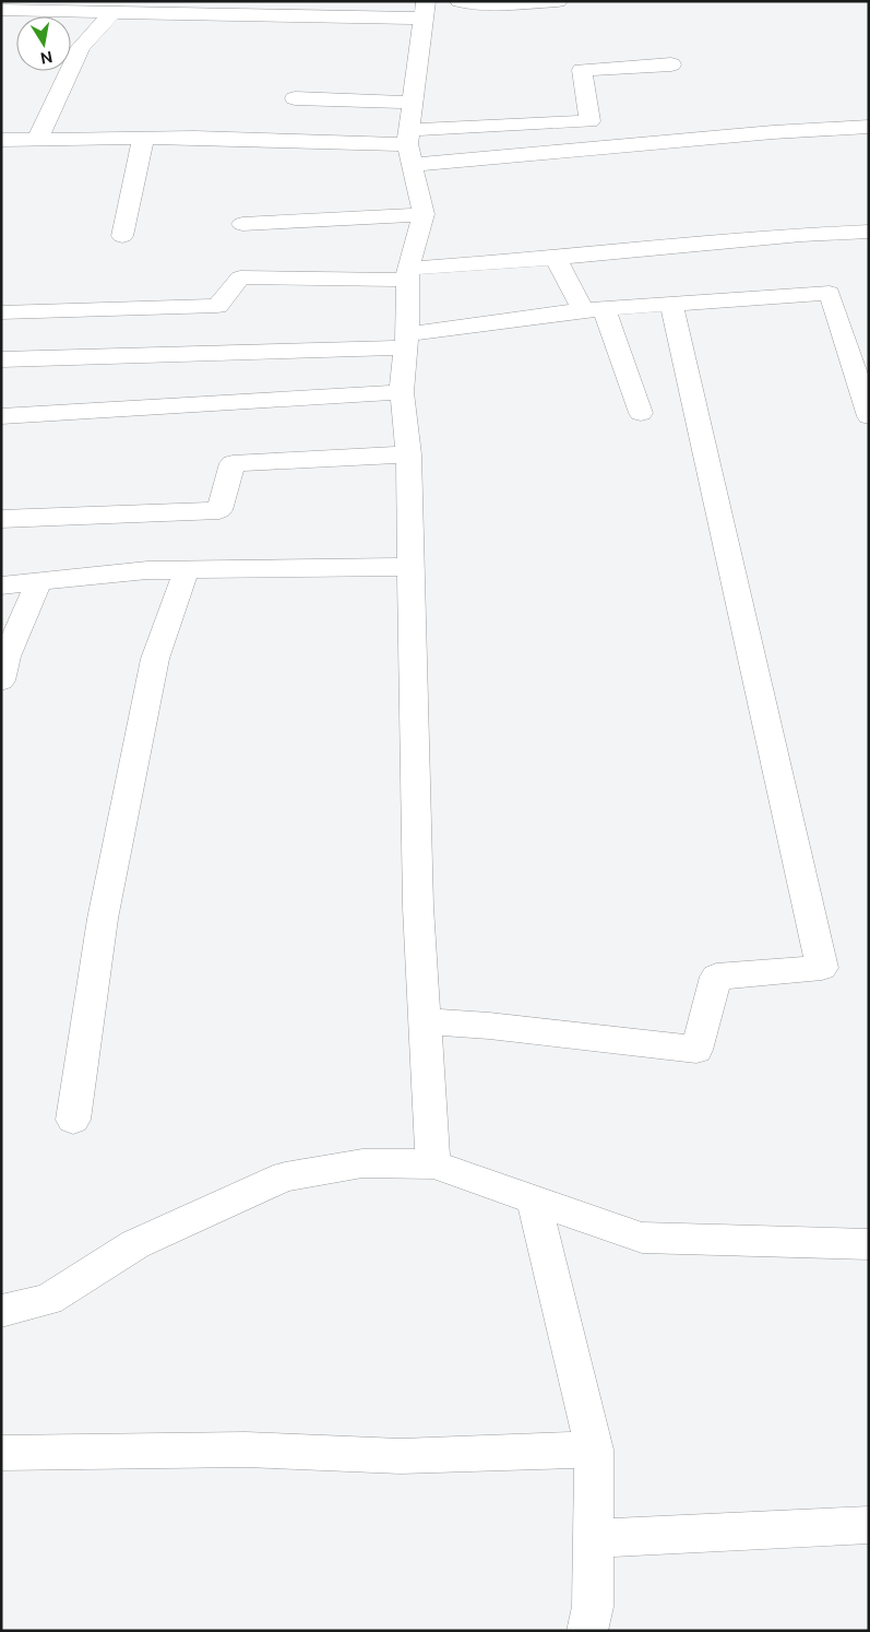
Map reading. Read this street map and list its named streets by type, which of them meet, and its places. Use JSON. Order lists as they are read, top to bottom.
{
  "north": "bottom"
}
